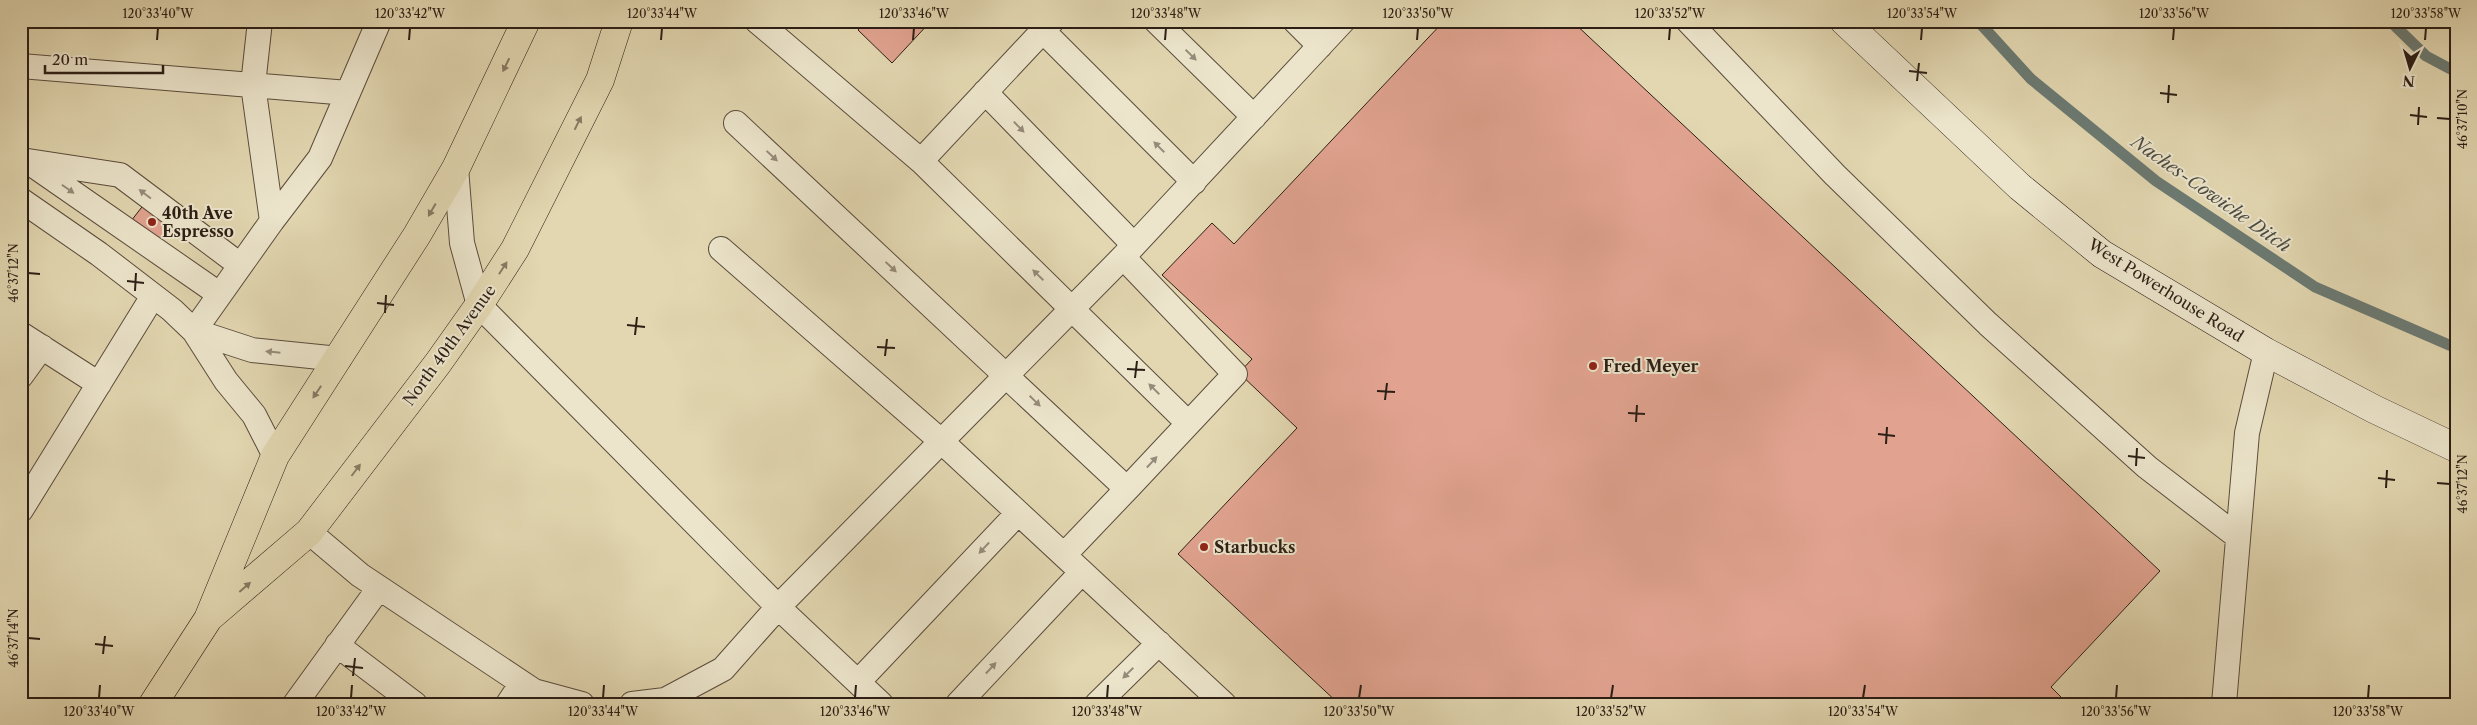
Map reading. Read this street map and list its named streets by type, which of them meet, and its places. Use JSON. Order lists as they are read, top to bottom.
{
  "streets": {
    "main road": ["West Powerhouse Road", "North 40th Avenue"]
  },
  "water": ["Naches-Cowiche Ditch"],
  "places": ["40th Ave Espresso", "Fred Meyer", "Starbucks"],
  "scale_bar": "20 m",
  "north": "bottom",
  "coordinates": [
    "120°33'40\"W",
    "120°33'42\"W",
    "120°33'44\"W",
    "120°33'46\"W",
    "120°33'48\"W",
    "120°33'50\"W",
    "120°33'52\"W",
    "120°33'54\"W",
    "120°33'56\"W",
    "120°33'58\"W",
    "46°37'10\"N",
    "46°37'12\"N",
    "46°37'14\"N"
  ]
}
